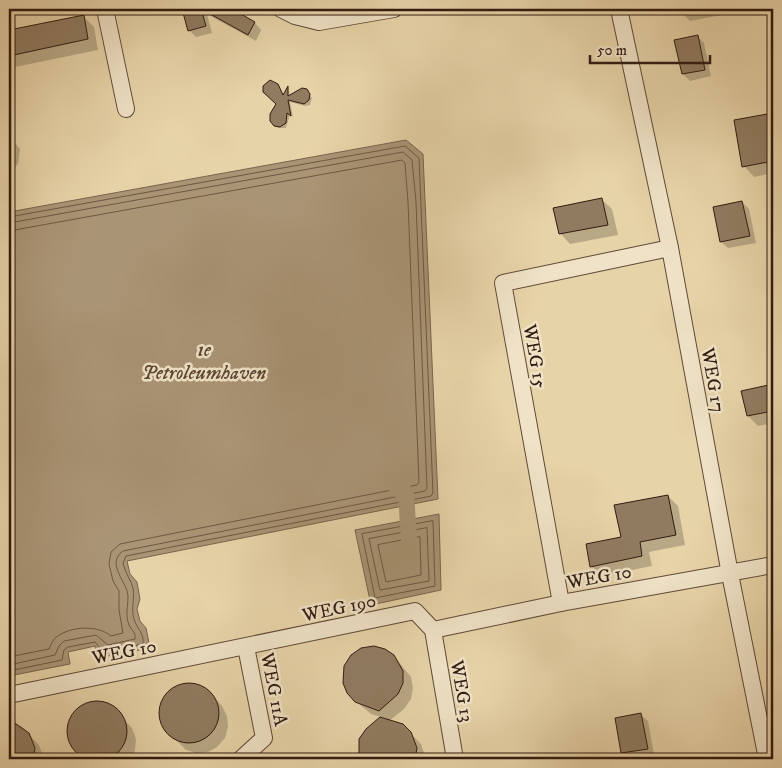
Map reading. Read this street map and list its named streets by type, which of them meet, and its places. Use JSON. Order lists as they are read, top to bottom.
{
  "streets": {
    "lane": [
      "WEG 15",
      "WEG 17",
      "WEG 10",
      "WEG 190",
      "WEG 11A",
      "WEG 13"
    ]
  },
  "crossings": [
    ["WEG 15", "WEG 17"],
    ["WEG 15", "WEG 10"],
    ["WEG 17", "WEG 10"],
    ["WEG 10", "WEG 190"],
    ["WEG 10", "WEG 11A"],
    ["WEG 10", "WEG 13"],
    ["WEG 190", "WEG 11A"],
    ["WEG 190", "WEG 13"]
  ],
  "water": ["1e Petroleumhaven"],
  "scale_bar": "50 m"
}
